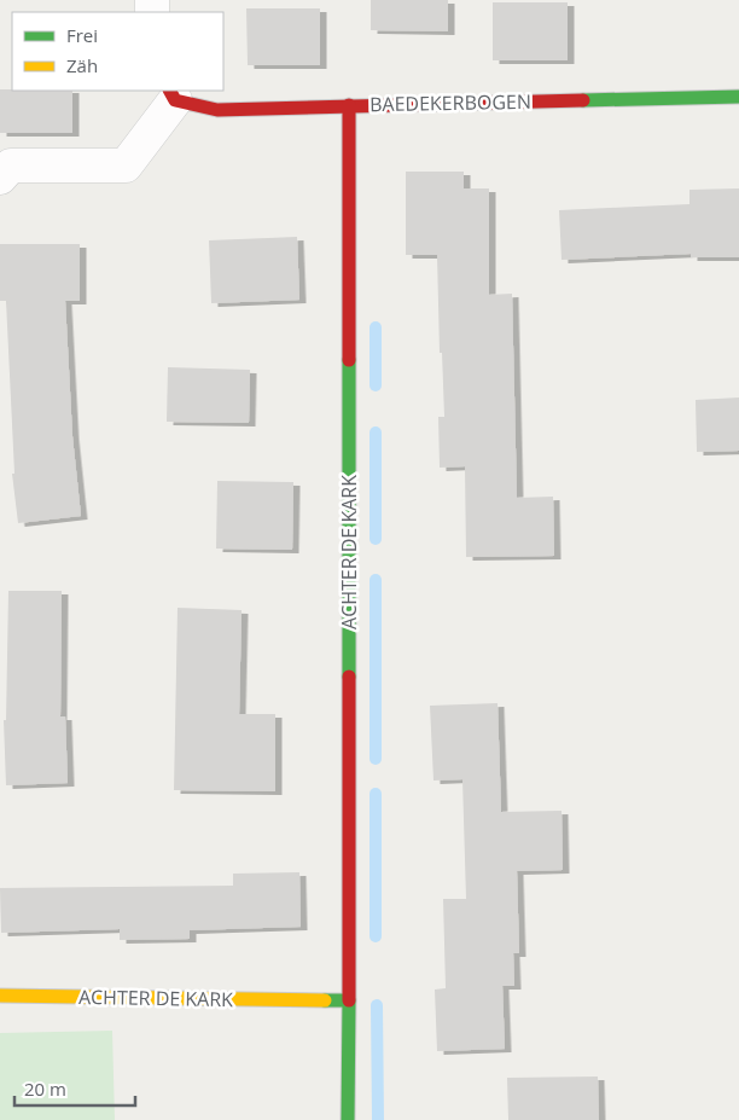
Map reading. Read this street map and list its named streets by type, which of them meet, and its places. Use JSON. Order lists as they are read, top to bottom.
{
  "streets": {
    "street": ["BAEDEKERBOGEN", "ACHTER DE KARK"]
  },
  "crossings": [
    ["BAEDEKERBOGEN", "ACHTER DE KARK"]
  ],
  "legend": ["Frei", "Zäh"],
  "scale_bar": "20 m"
}
